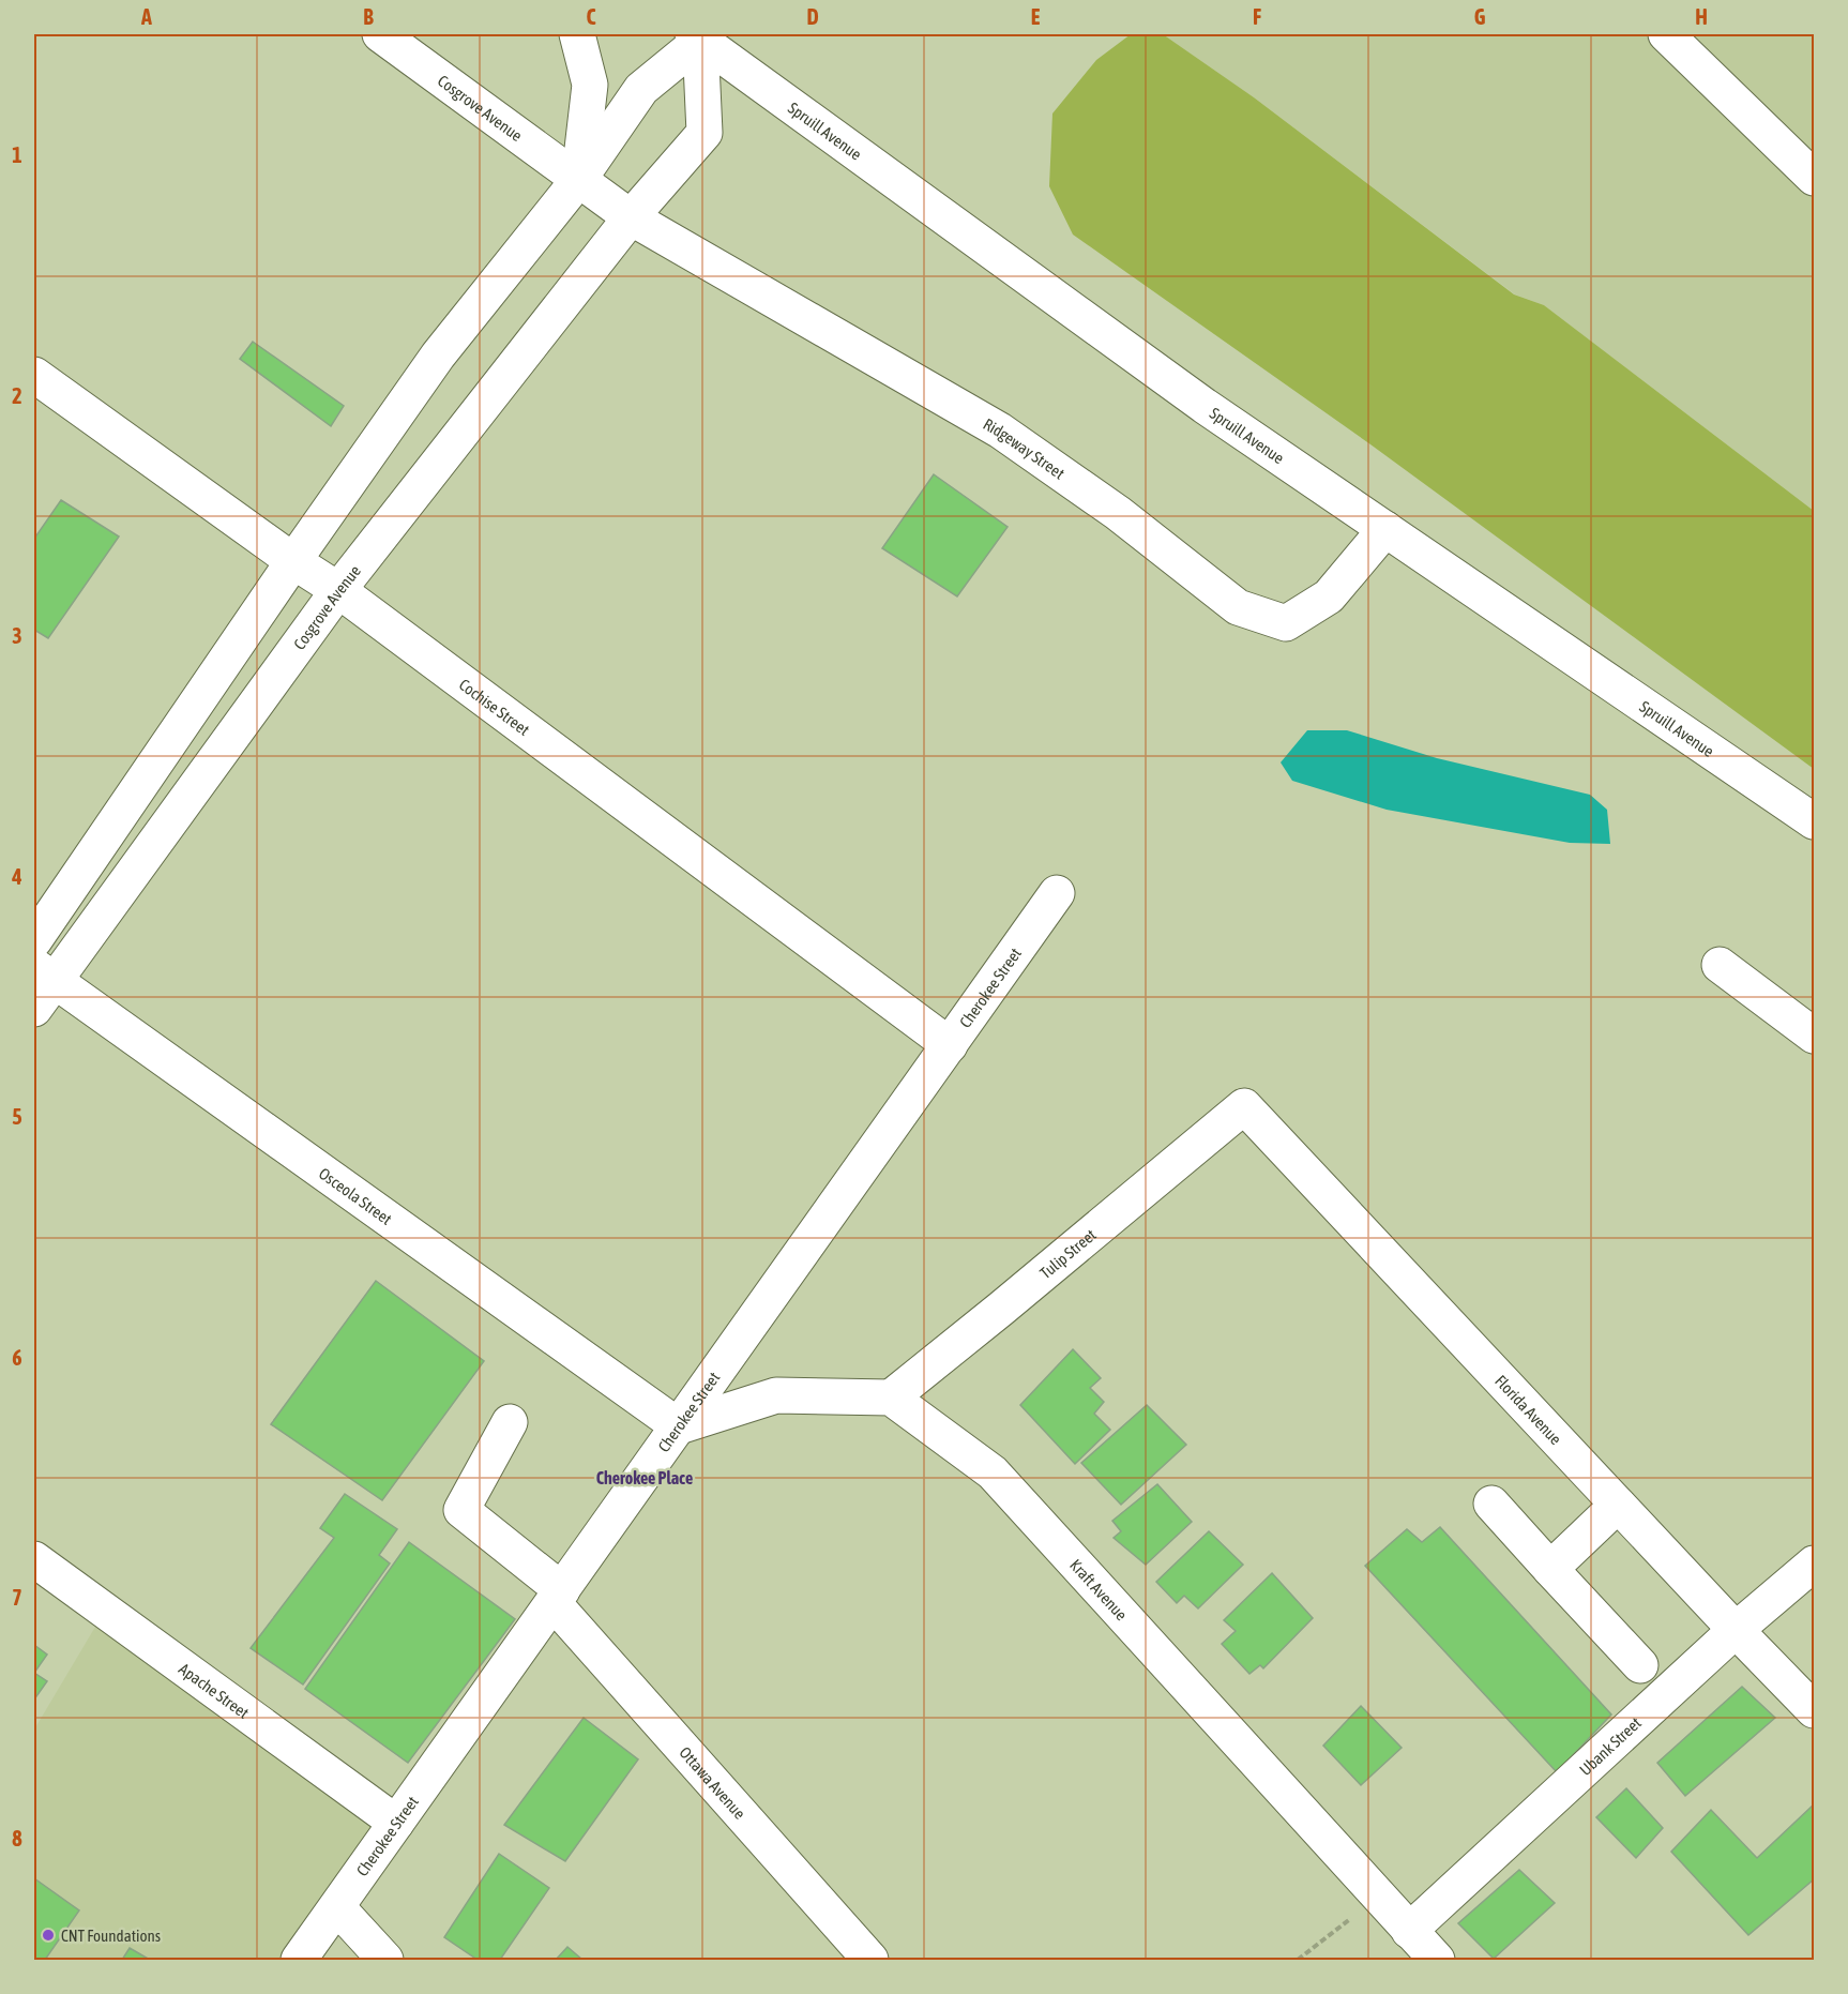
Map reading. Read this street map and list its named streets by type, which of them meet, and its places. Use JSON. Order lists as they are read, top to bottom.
{
  "streets": {
    "street": [
      "Cosgrove Avenue",
      "Spruill Avenue",
      "Ridgeway Street",
      "Cochise Street",
      "Cherokee Street",
      "Osceola Street",
      "Tulip Street",
      "Florida Avenue",
      "Kraft Avenue",
      "Apache Street",
      "Ubank Street",
      "Ottawa Avenue"
    ]
  },
  "crossings": [
    ["Cosgrove Avenue", "Spruill Avenue"],
    ["Cosgrove Avenue", "Ridgeway Street"],
    ["Cosgrove Avenue", "Cochise Street"],
    ["Cosgrove Avenue", "Osceola Street"],
    ["Spruill Avenue", "Ridgeway Street"],
    ["Cochise Street", "Cherokee Street"],
    ["Cherokee Street", "Osceola Street"],
    ["Cherokee Street", "Apache Street"],
    ["Cherokee Street", "Ottawa Avenue"],
    ["Tulip Street", "Florida Avenue"],
    ["Tulip Street", "Kraft Avenue"],
    ["Florida Avenue", "Ubank Street"],
    ["Kraft Avenue", "Ubank Street"]
  ],
  "districts": ["Cherokee Place"],
  "places": ["CNT Foundations"],
  "grid": {
    "columns": [
      "A",
      "B",
      "C",
      "D",
      "E",
      "F",
      "G",
      "H"
    ],
    "rows": [
      "1",
      "2",
      "3",
      "4",
      "5",
      "6",
      "7",
      "8"
    ]
  }
}
